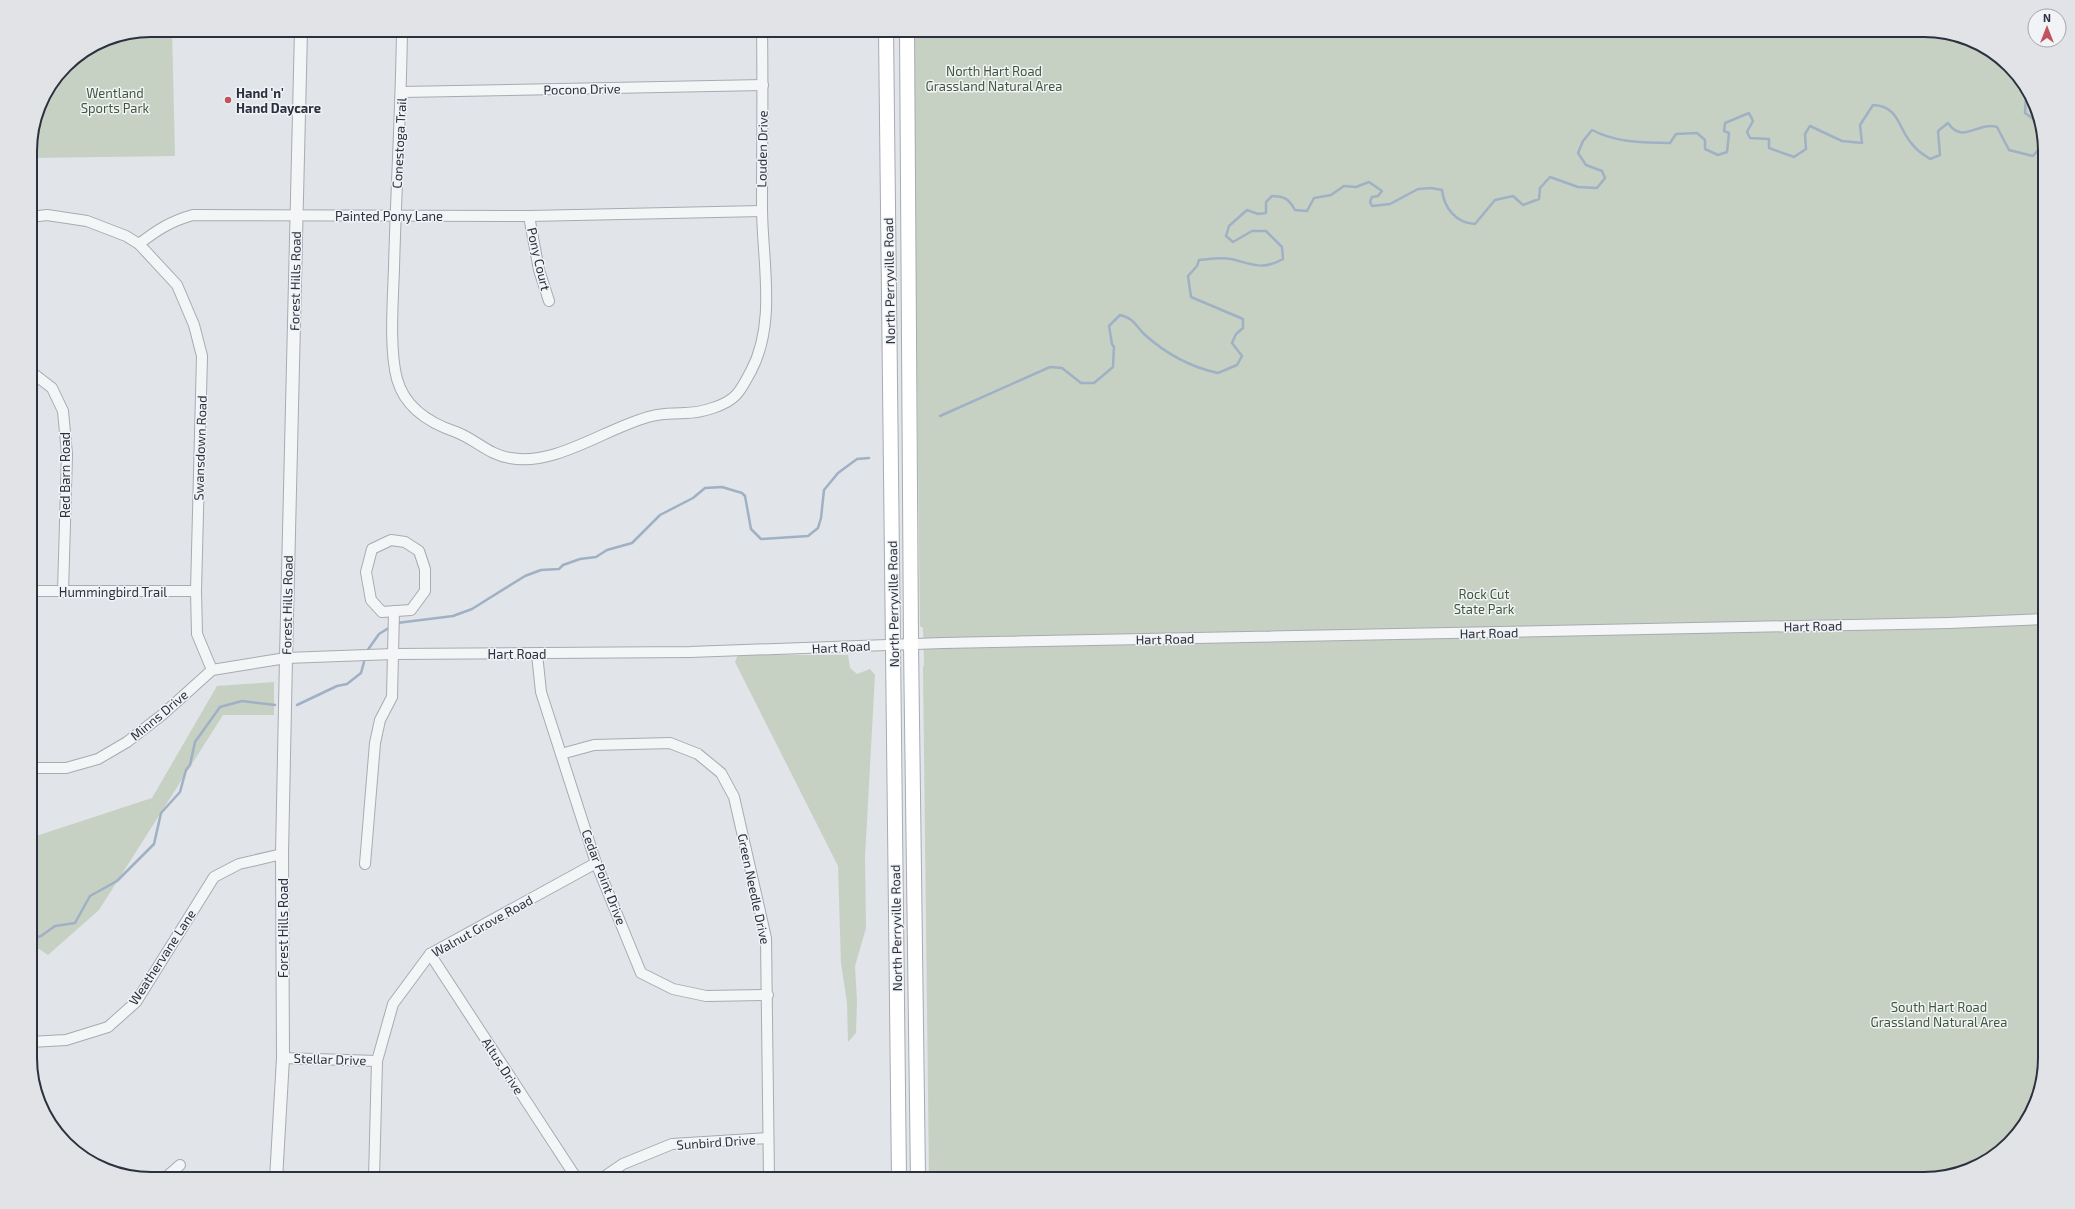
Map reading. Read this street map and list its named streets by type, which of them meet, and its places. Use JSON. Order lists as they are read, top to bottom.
{
  "streets": {
    "main road": ["North Perryville Road"],
    "street": [
      "Pocono Drive",
      "Conestoga Trail",
      "Louden Drive",
      "Painted Pony Lane",
      "Pony Court",
      "Forest Hills Road",
      "Swansdown Road",
      "Red Barn Road",
      "Hummingbird Trail",
      "Hart Road",
      "Minns Drive",
      "Cedar Point Drive",
      "Green Needle Drive",
      "Walnut Grove Road",
      "Weathervane Lane",
      "Stellar Drive",
      "Altus Drive",
      "Sunbird Drive"
    ]
  },
  "crossings": [
    ["Pocono Drive", "Conestoga Trail"],
    ["Pocono Drive", "Louden Drive"],
    ["Conestoga Trail", "Louden Drive"],
    ["Conestoga Trail", "Painted Pony Lane"],
    ["Louden Drive", "Painted Pony Lane"],
    ["Painted Pony Lane", "Pony Court"],
    ["Painted Pony Lane", "Forest Hills Road"],
    ["Painted Pony Lane", "Swansdown Road"],
    ["Forest Hills Road", "Hart Road"],
    ["Forest Hills Road", "Weathervane Lane"],
    ["Forest Hills Road", "Stellar Drive"],
    ["North Perryville Road", "Hart Road"],
    ["Swansdown Road", "Hummingbird Trail"],
    ["Swansdown Road", "Minns Drive"],
    ["Red Barn Road", "Hummingbird Trail"],
    ["Hart Road", "Cedar Point Drive"],
    ["Cedar Point Drive", "Green Needle Drive"],
    ["Cedar Point Drive", "Walnut Grove Road"],
    ["Green Needle Drive", "Sunbird Drive"],
    ["Walnut Grove Road", "Stellar Drive"],
    ["Walnut Grove Road", "Altus Drive"]
  ],
  "parks": [
    "North Hart Road Grassland Natural Area",
    "Wentland Sports Park",
    "Rock Cut State Park",
    "South Hart Road Grassland Natural Area"
  ],
  "places": ["Hand 'n' Hand Daycare"],
  "north": "top"
}
